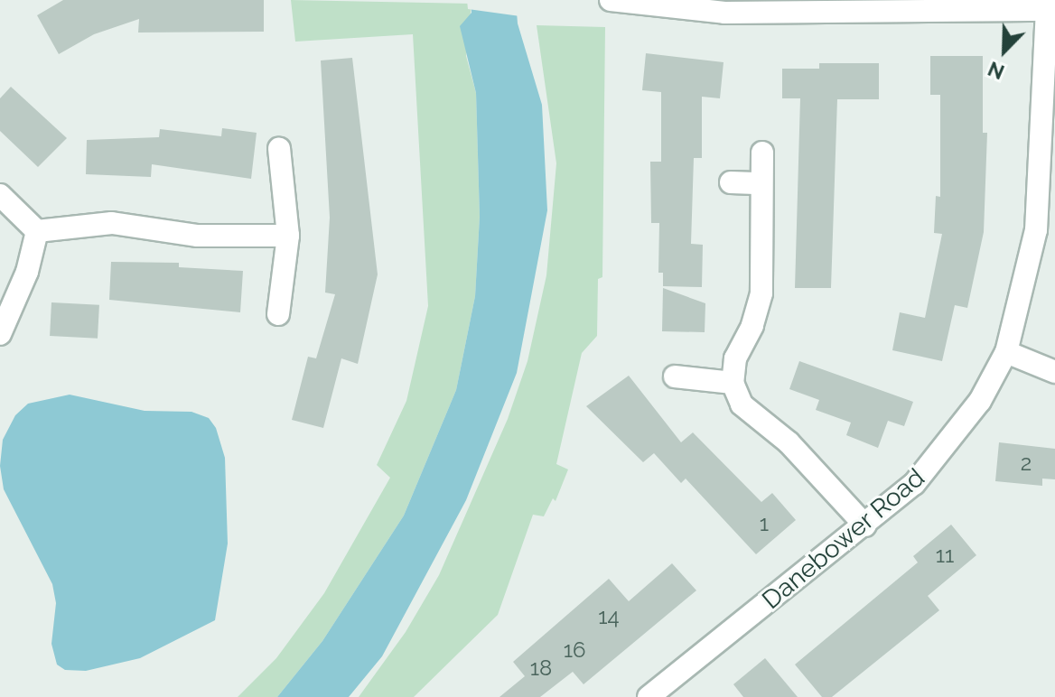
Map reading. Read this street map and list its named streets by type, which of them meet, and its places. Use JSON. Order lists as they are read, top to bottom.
{
  "streets": {
    "street": ["Danebower Road"]
  },
  "house_numbers": [
    "2",
    "1",
    "11",
    "14",
    "16",
    "18"
  ],
  "north": "bottom left"
}
